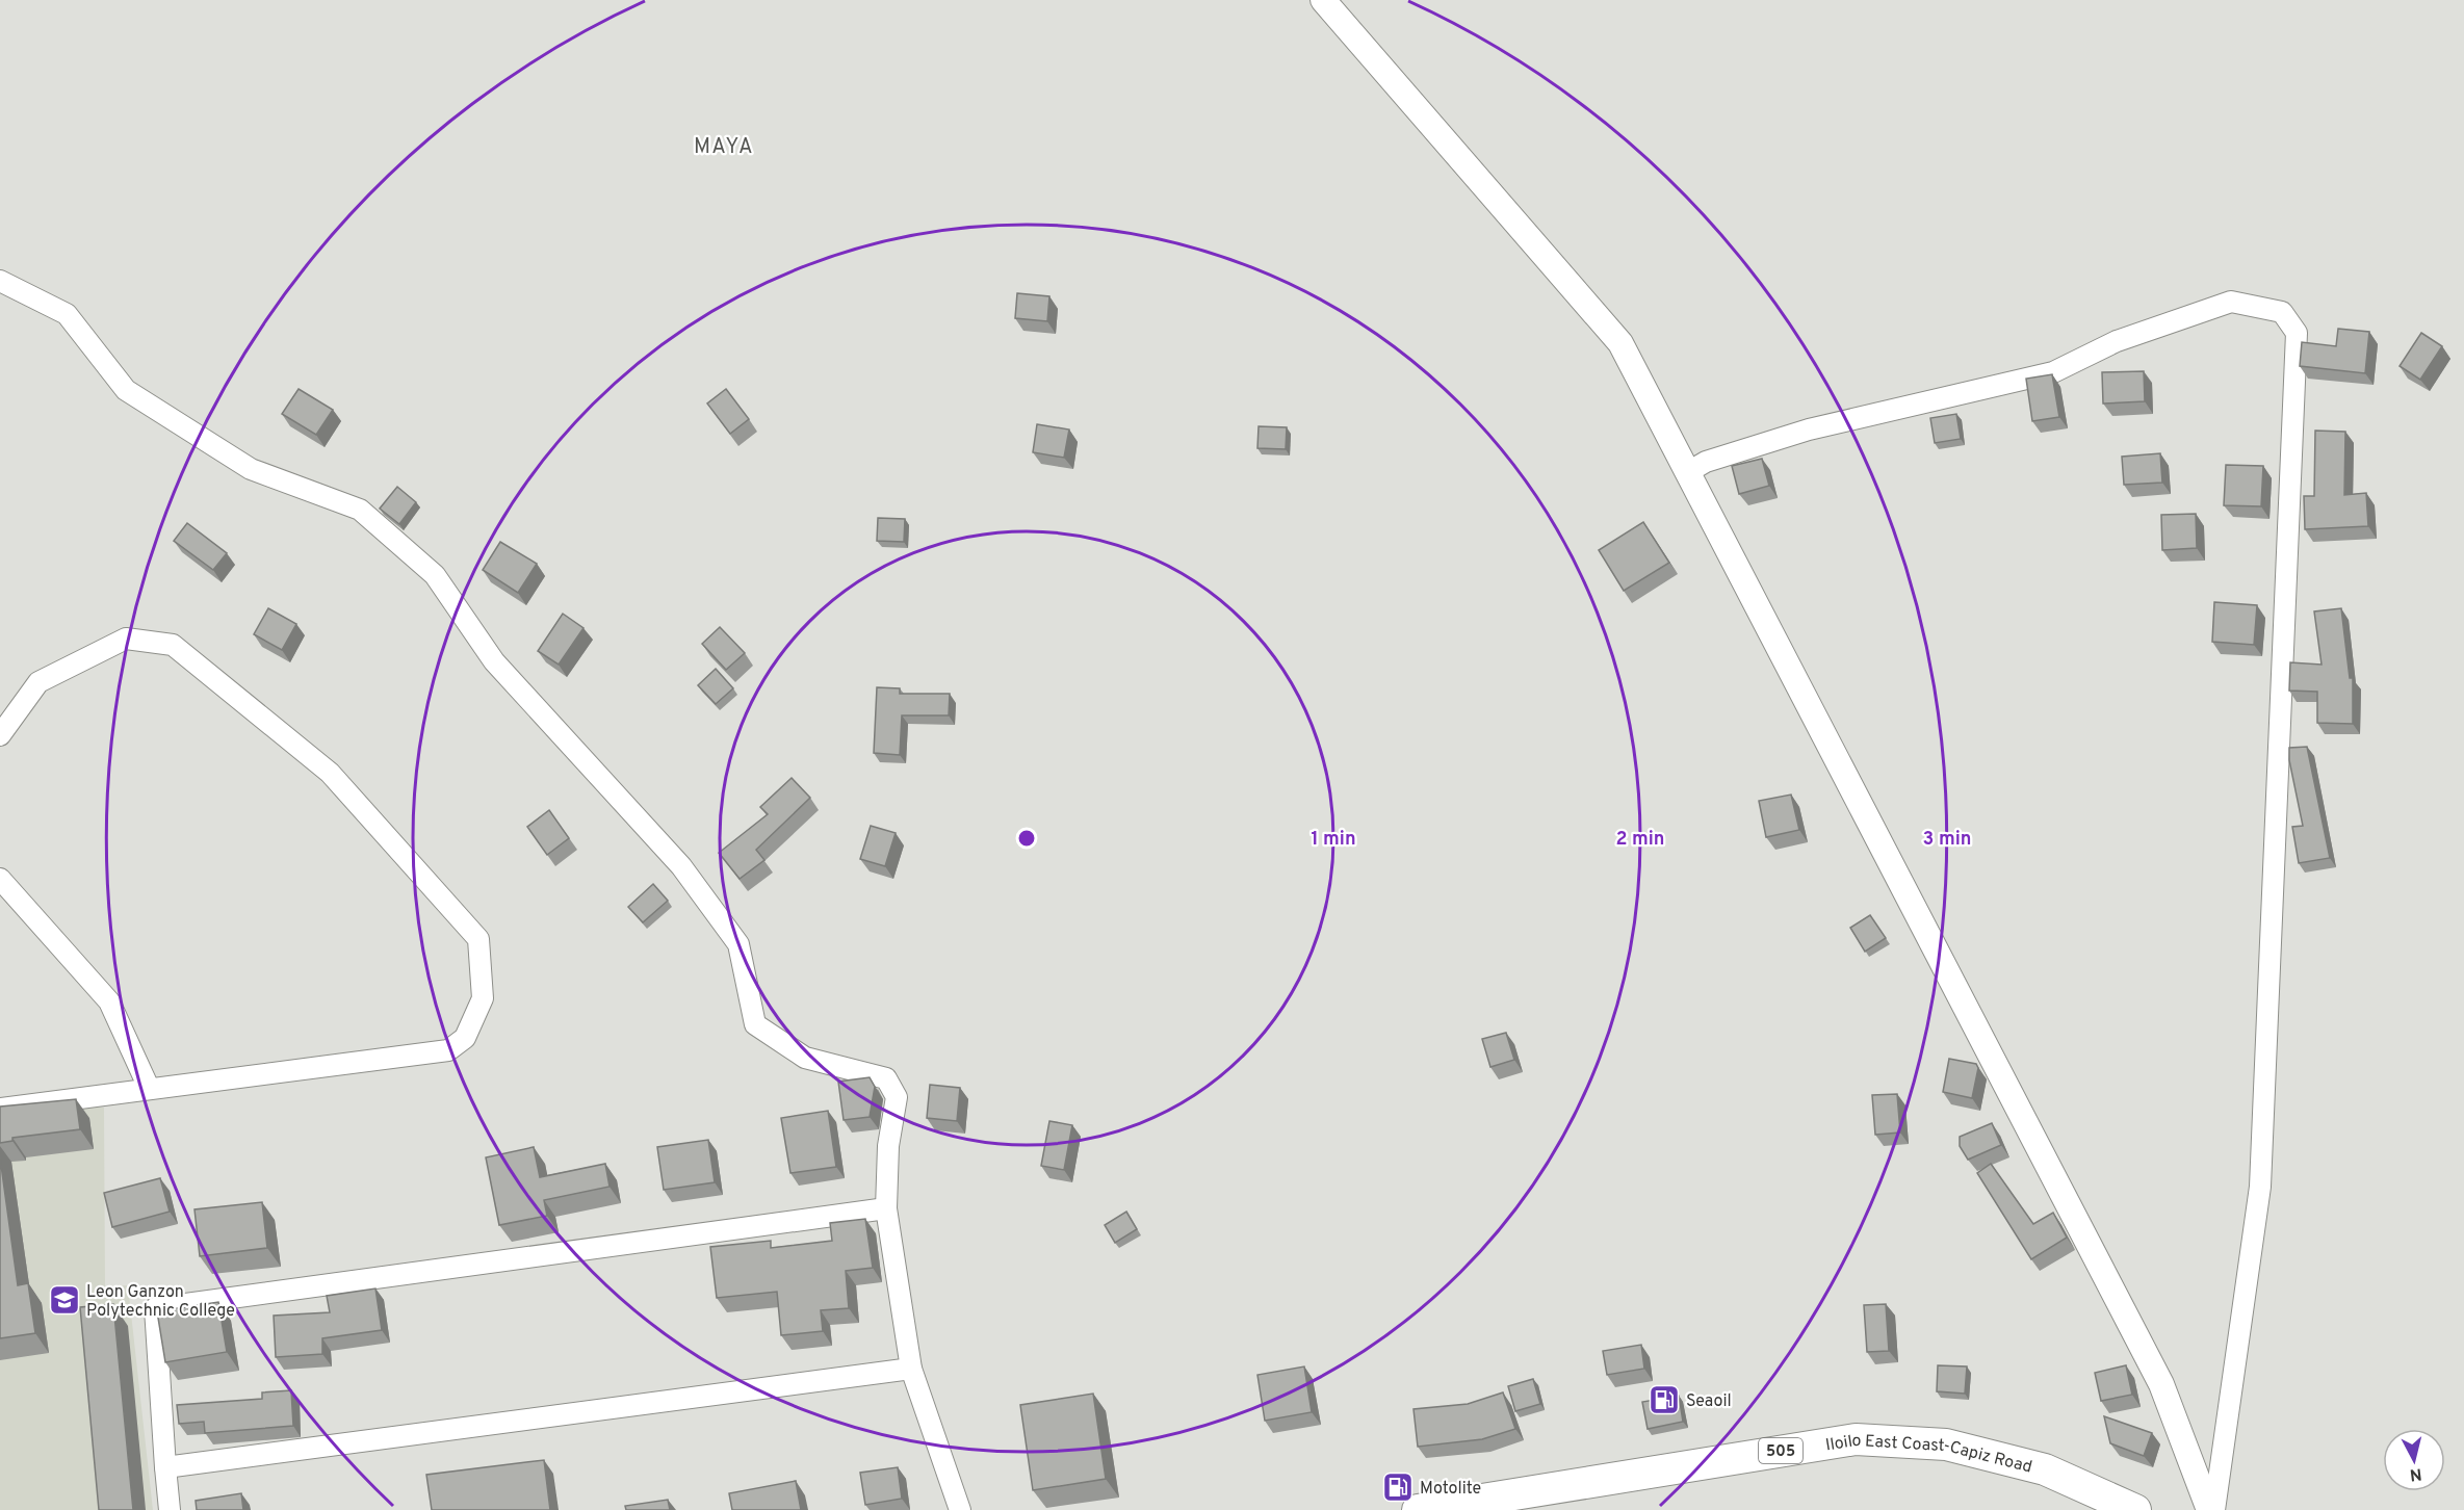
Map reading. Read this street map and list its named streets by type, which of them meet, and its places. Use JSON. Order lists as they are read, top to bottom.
{
  "streets": {
    "main road": ["505", "Iloilo East Coast-Capiz Road"]
  },
  "districts": ["MAYA"],
  "places": {
    "school or university": ["Leon Ganzon Polytechnic College"],
    "fuel station": ["Seaoil", "Motolite"]
  },
  "north": "bottom",
  "rings": ["1 min", "2 min", "3 min"]
}
